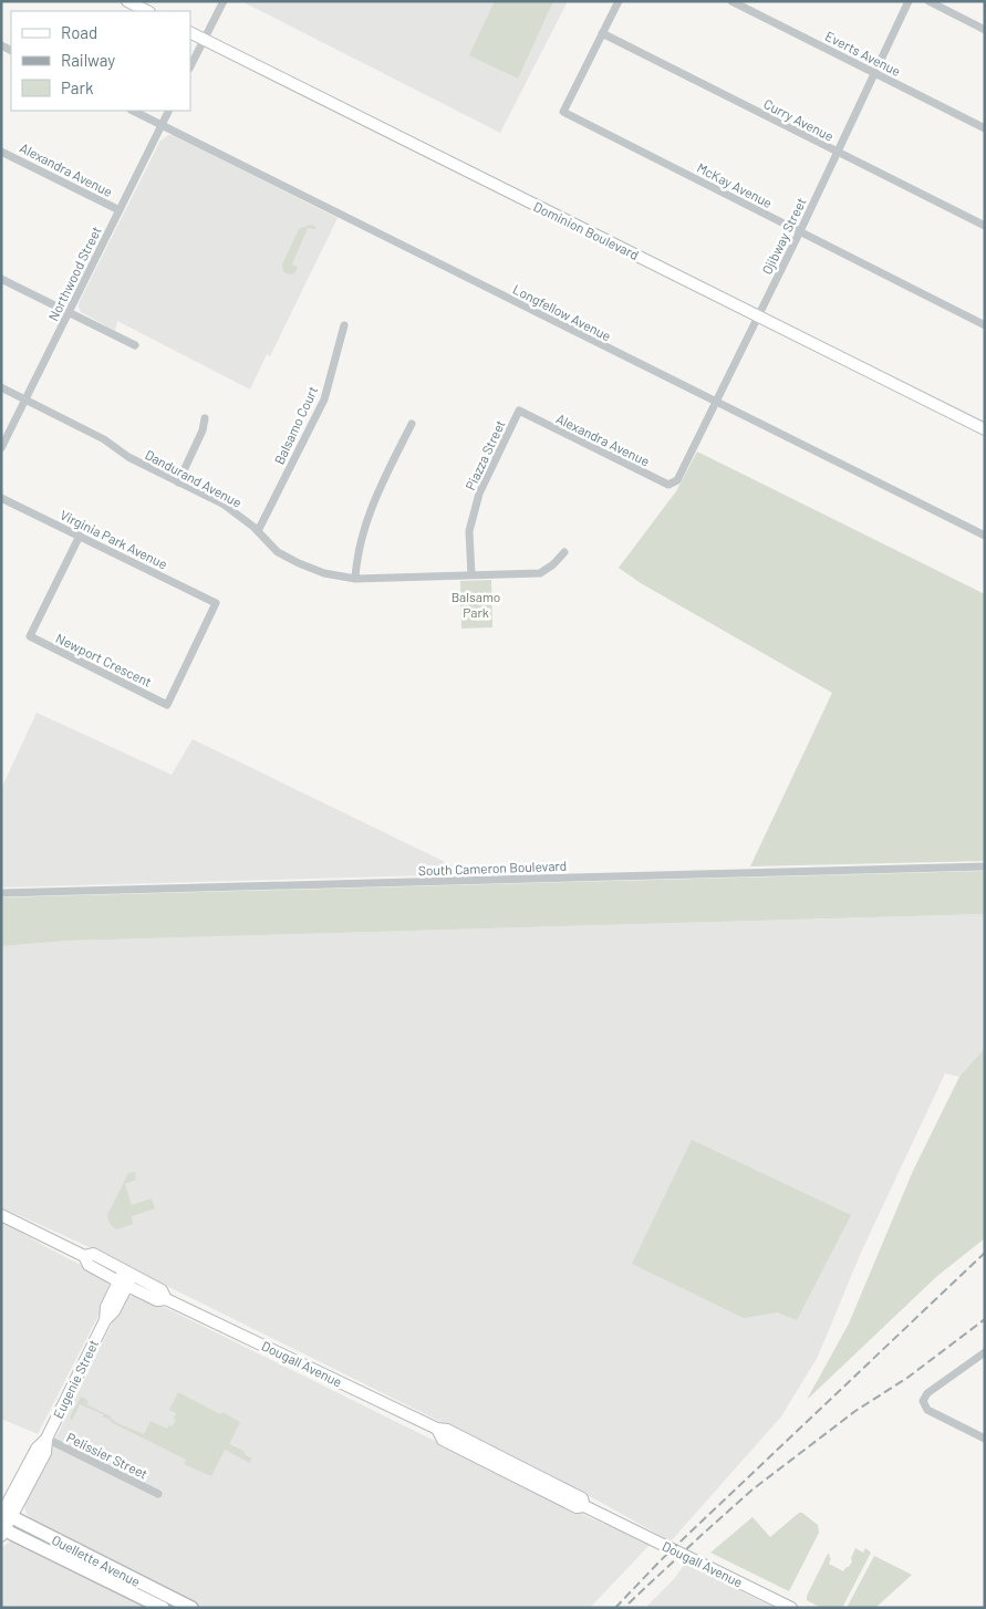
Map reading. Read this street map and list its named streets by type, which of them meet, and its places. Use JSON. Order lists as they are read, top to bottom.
{
  "streets": {
    "main road": ["Ouellette Avenue"],
    "street": [
      "Everts Avenue",
      "Curry Avenue",
      "Alexandra Avenue",
      "McKay Avenue",
      "Dominion Boulevard",
      "Ojibway Street",
      "Northwood Street",
      "Longfellow Avenue",
      "Balsamo Court",
      "Piazza Street",
      "Dandurand Avenue",
      "Virginia Park Avenue",
      "Newport Crescent",
      "South Cameron Boulevard",
      "Dougall Avenue",
      "Eugenie Street",
      "Pelissier Street"
    ]
  },
  "crossings": [
    ["Everts Avenue", "Ojibway Street"],
    ["Curry Avenue", "McKay Avenue"],
    ["Curry Avenue", "Ojibway Street"],
    ["Alexandra Avenue", "Ojibway Street"],
    ["Alexandra Avenue", "Northwood Street"],
    ["Alexandra Avenue", "Piazza Street"],
    ["McKay Avenue", "Ojibway Street"],
    ["Dominion Boulevard", "Ojibway Street"],
    ["Ojibway Street", "Longfellow Avenue"],
    ["Northwood Street", "Longfellow Avenue"],
    ["Northwood Street", "Dandurand Avenue"],
    ["Balsamo Court", "Dandurand Avenue"],
    ["Piazza Street", "Dandurand Avenue"],
    ["Virginia Park Avenue", "Newport Crescent"],
    ["Dougall Avenue", "Eugenie Street"],
    ["Eugenie Street", "Pelissier Street"],
    ["Eugenie Street", "Ouellette Avenue"]
  ],
  "parks": ["Balsamo Park"],
  "legend": ["Road", "Railway", "Park"]
}
